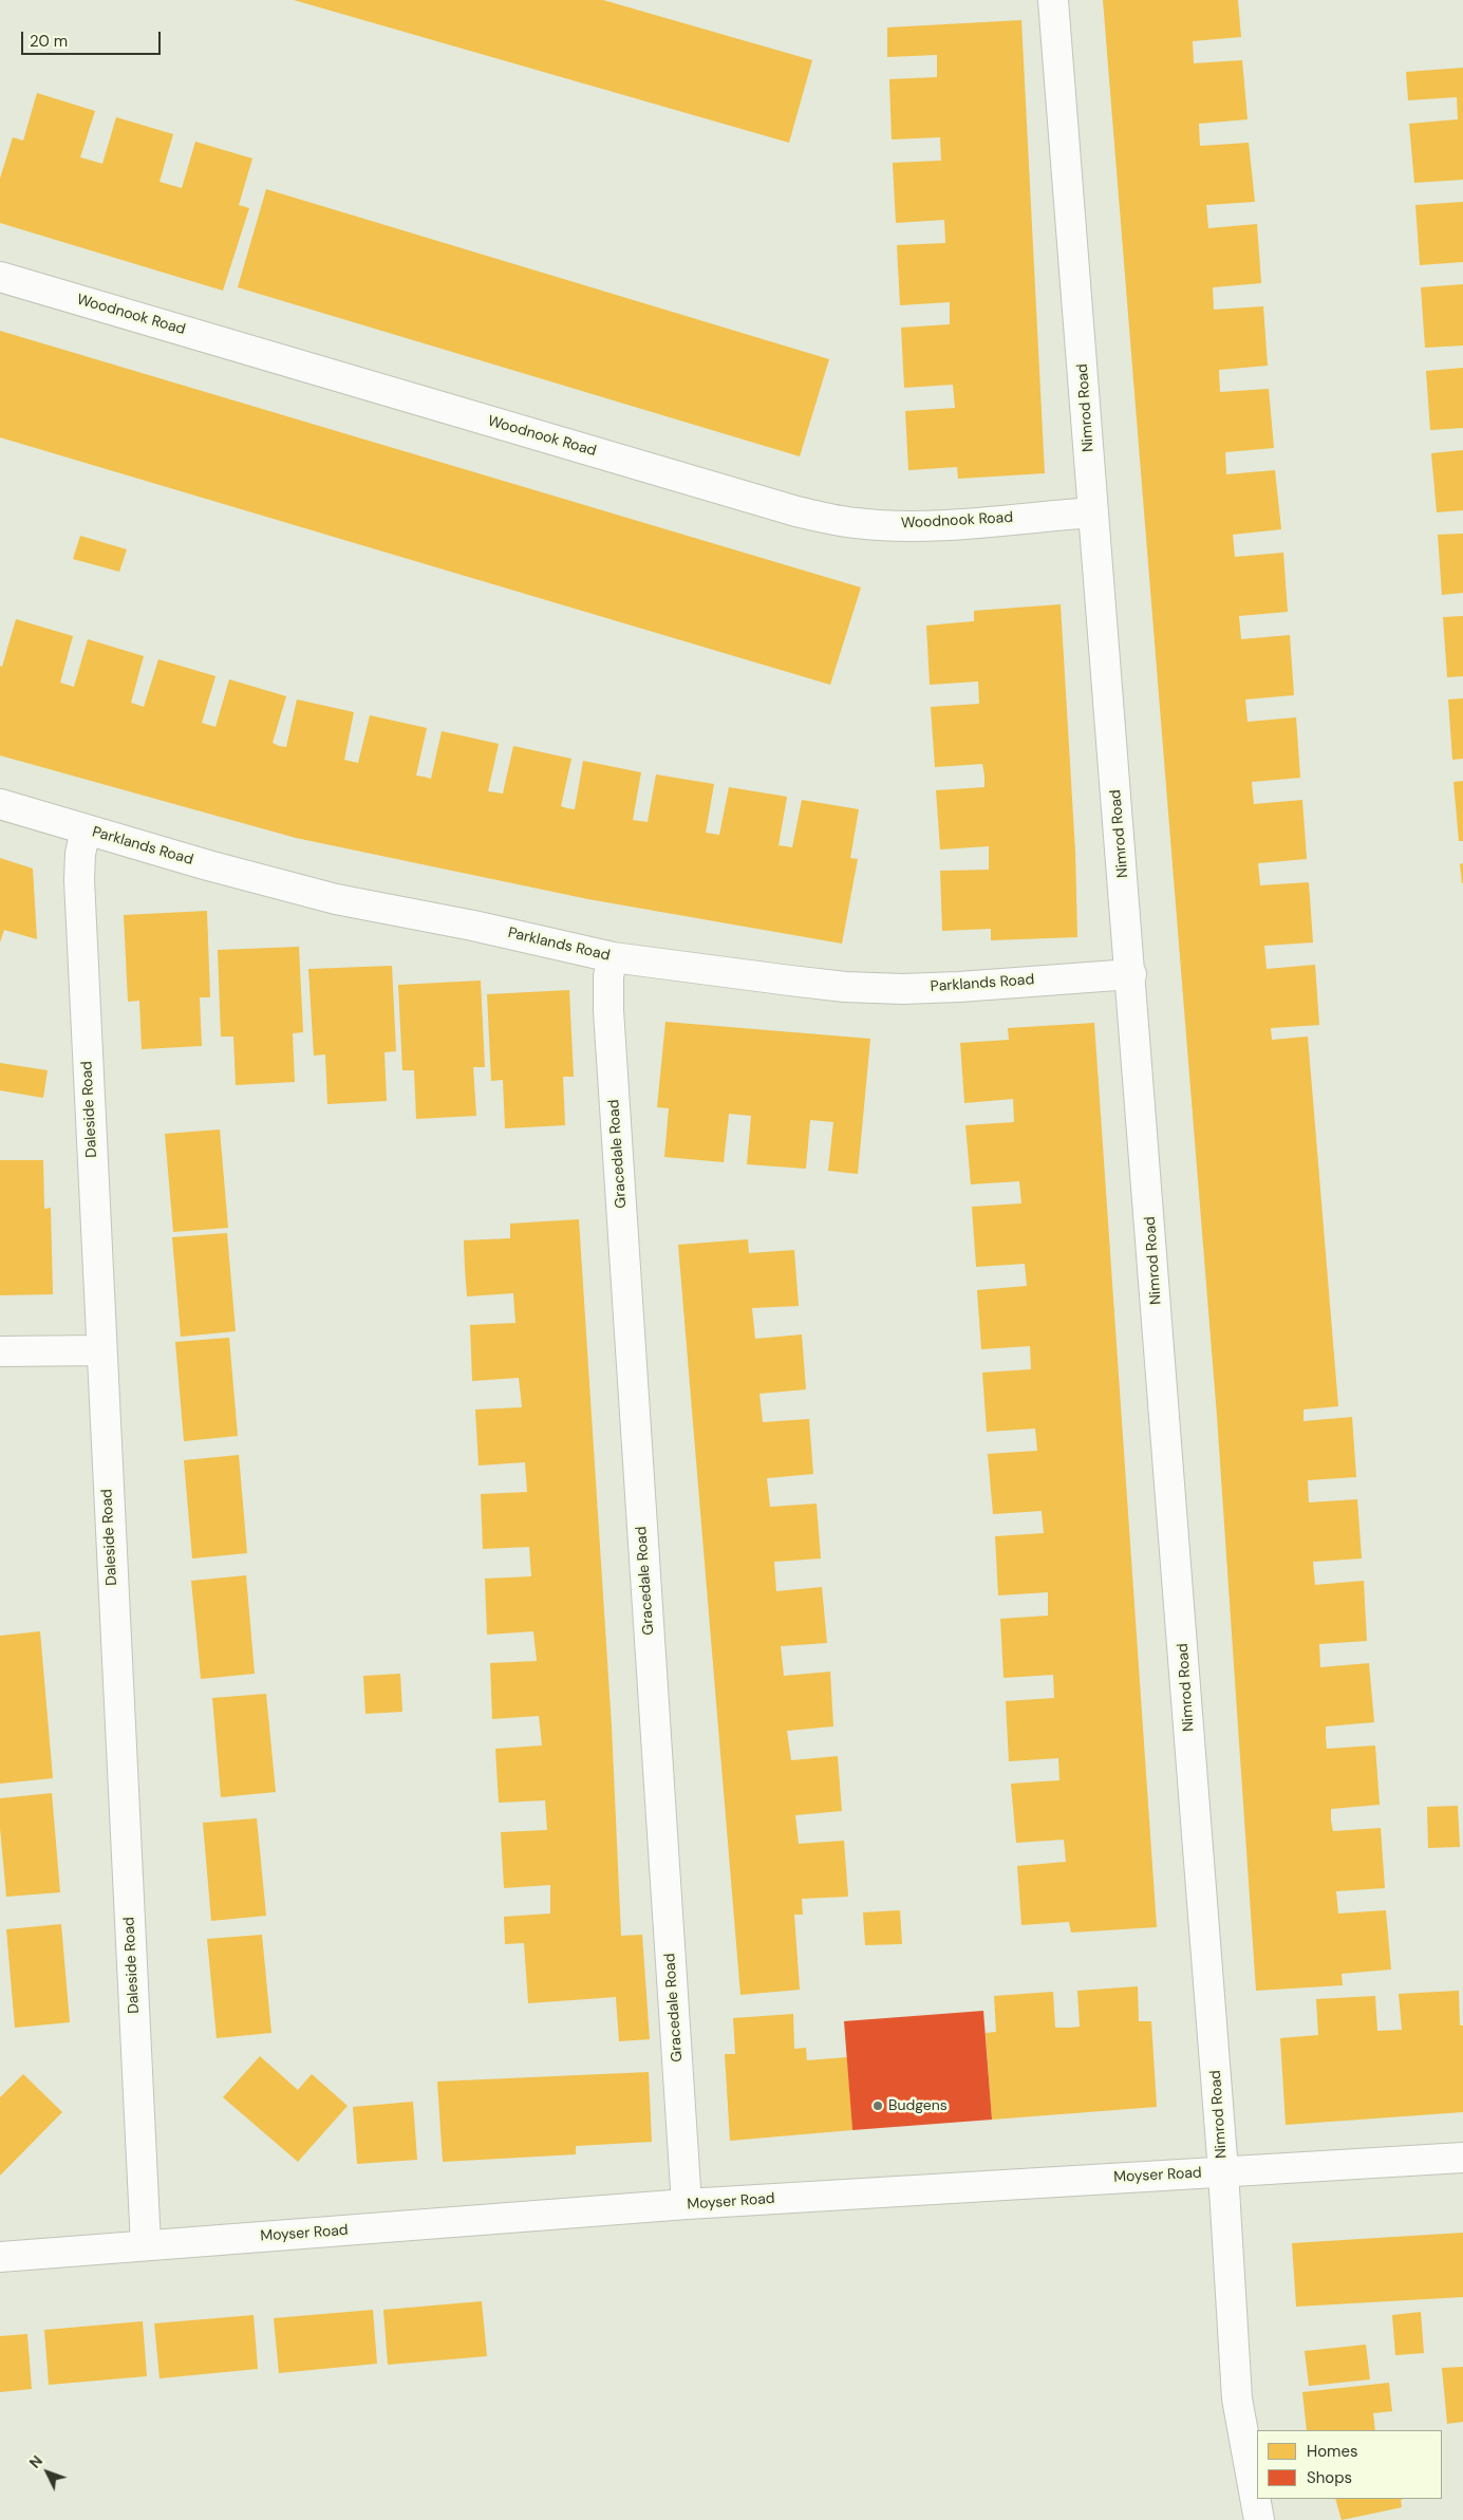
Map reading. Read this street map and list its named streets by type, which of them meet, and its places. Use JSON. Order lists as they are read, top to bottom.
{
  "streets": {
    "street": [
      "Woodnook Road",
      "Nimrod Road",
      "Parklands Road",
      "Daleside Road",
      "Gracedale Road",
      "Moyser Road"
    ]
  },
  "crossings": [
    ["Woodnook Road", "Nimrod Road"],
    ["Nimrod Road", "Parklands Road"],
    ["Nimrod Road", "Moyser Road"],
    ["Parklands Road", "Daleside Road"],
    ["Parklands Road", "Gracedale Road"],
    ["Daleside Road", "Moyser Road"],
    ["Gracedale Road", "Moyser Road"]
  ],
  "places": ["Budgens"],
  "legend": ["Homes", "Shops"],
  "scale_bar": "20 m",
  "north": "top left"
}
